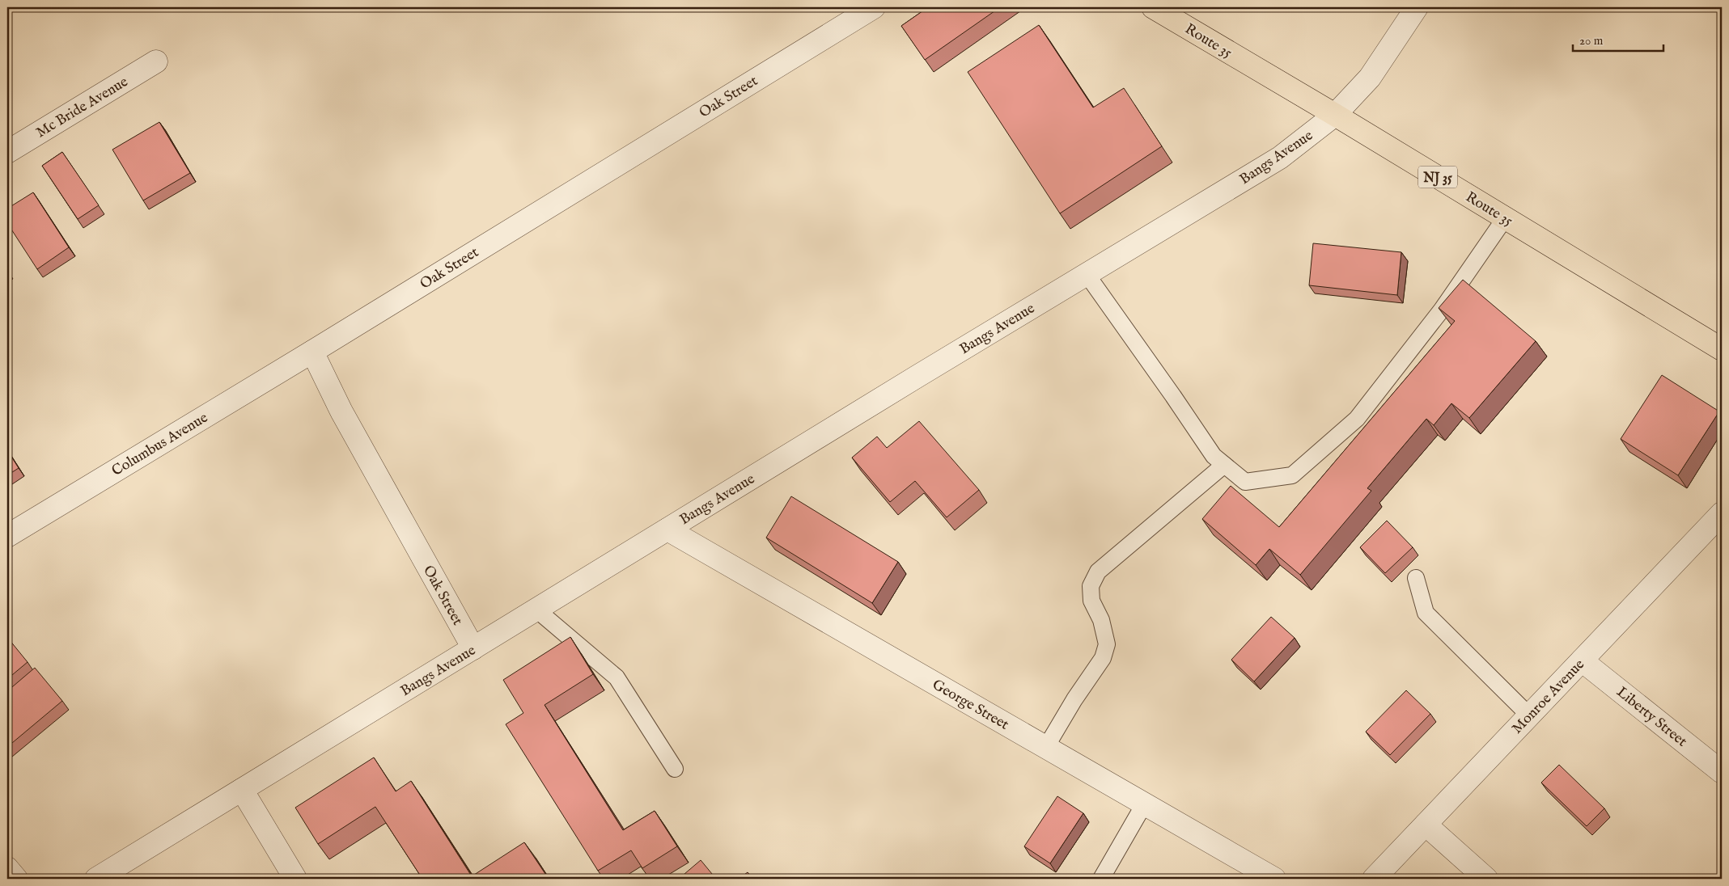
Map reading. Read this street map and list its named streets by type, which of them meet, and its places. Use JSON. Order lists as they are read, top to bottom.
{
  "streets": {
    "main road": ["Route 35", "NJ 35"],
    "street": [
      "Oak Street",
      "Mc Bride Avenue",
      "Bangs Avenue",
      "Columbus Avenue",
      "Monroe Avenue",
      "George Street",
      "Liberty Street"
    ]
  },
  "crossings": [
    ["Route 35", "Bangs Avenue"],
    ["Oak Street", "Bangs Avenue"],
    ["Oak Street", "Columbus Avenue"],
    ["Bangs Avenue", "George Street"],
    ["Monroe Avenue", "Liberty Street"]
  ],
  "scale_bar": "20 m"
}
